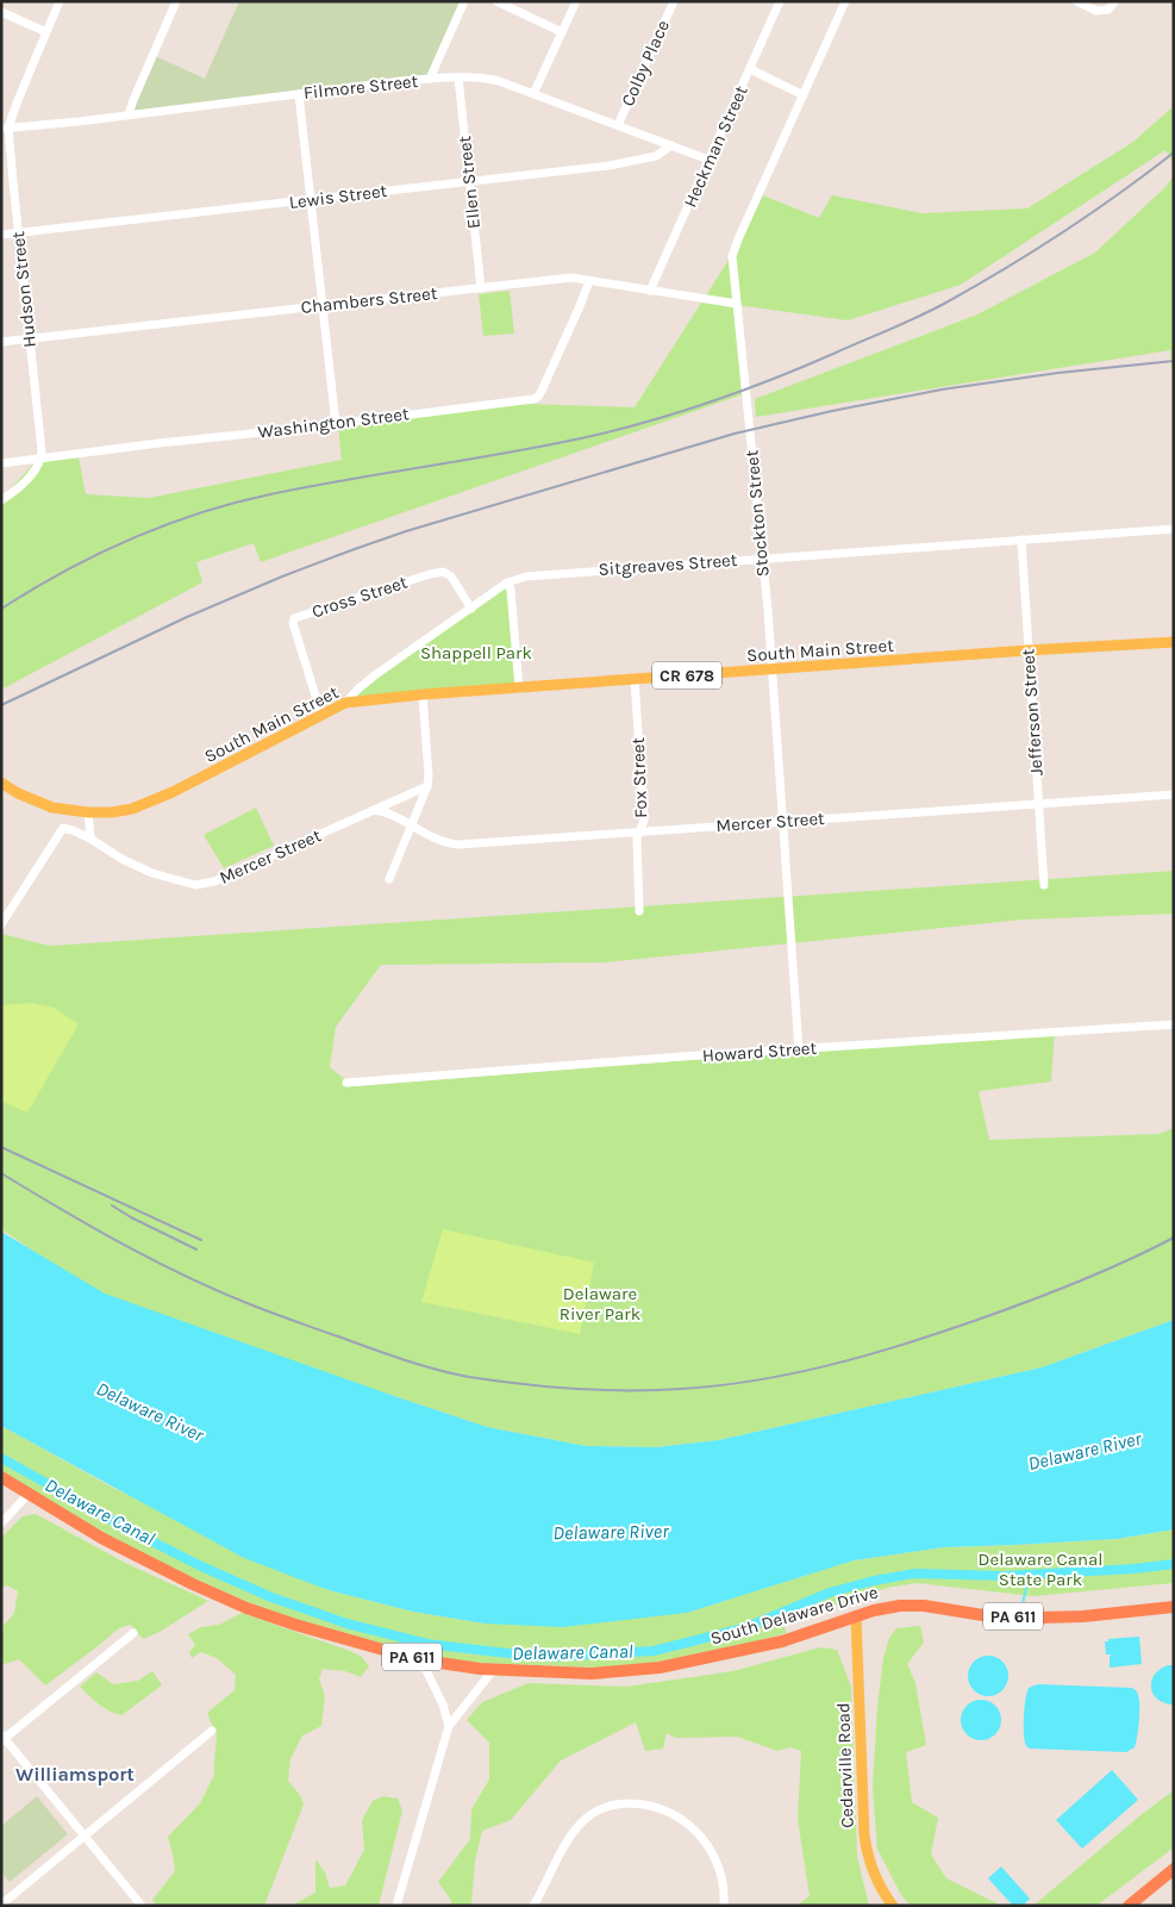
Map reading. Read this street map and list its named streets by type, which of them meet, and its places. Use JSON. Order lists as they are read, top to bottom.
{
  "streets": {
    "highway": ["South Delaware Drive", "PA 611"],
    "main road": ["South Main Street", "CR 678", "Cedarville Road"],
    "street": [
      "Colby Place",
      "Filmore Street",
      "Heckman Street",
      "Ellen Street",
      "Lewis Street",
      "Hudson Street",
      "Chambers Street",
      "Washington Street",
      "Stockton Street",
      "Sitgreaves Street",
      "Cross Street",
      "Jefferson Street",
      "Fox Street",
      "Mercer Street",
      "Howard Street"
    ]
  },
  "crossings": [
    ["Colby Place", "Filmore Street"],
    ["Filmore Street", "Heckman Street"],
    ["Filmore Street", "Ellen Street"],
    ["Filmore Street", "Lewis Street"],
    ["Filmore Street", "Hudson Street"],
    ["Heckman Street", "Chambers Street"],
    ["Ellen Street", "Lewis Street"],
    ["Ellen Street", "Chambers Street"],
    ["Lewis Street", "Hudson Street"],
    ["Hudson Street", "Chambers Street"],
    ["Hudson Street", "Washington Street"],
    ["Chambers Street", "Washington Street"],
    ["Chambers Street", "Stockton Street"],
    ["Stockton Street", "Sitgreaves Street"],
    ["Stockton Street", "South Main Street"],
    ["Stockton Street", "Mercer Street"],
    ["Stockton Street", "Howard Street"],
    ["Sitgreaves Street", "Cross Street"],
    ["Sitgreaves Street", "South Main Street"],
    ["Sitgreaves Street", "Jefferson Street"],
    ["Cross Street", "South Main Street"],
    ["South Main Street", "Jefferson Street"],
    ["South Main Street", "Fox Street"],
    ["Jefferson Street", "Mercer Street"],
    ["Fox Street", "Mercer Street"],
    ["South Delaware Drive", "Cedarville Road"]
  ],
  "districts": ["Williamsport"],
  "water": ["Delaware River", "Delaware Canal"],
  "parks": ["Shappell Park", "Delaware River Park", "Delaware Canal State Park"]
}
